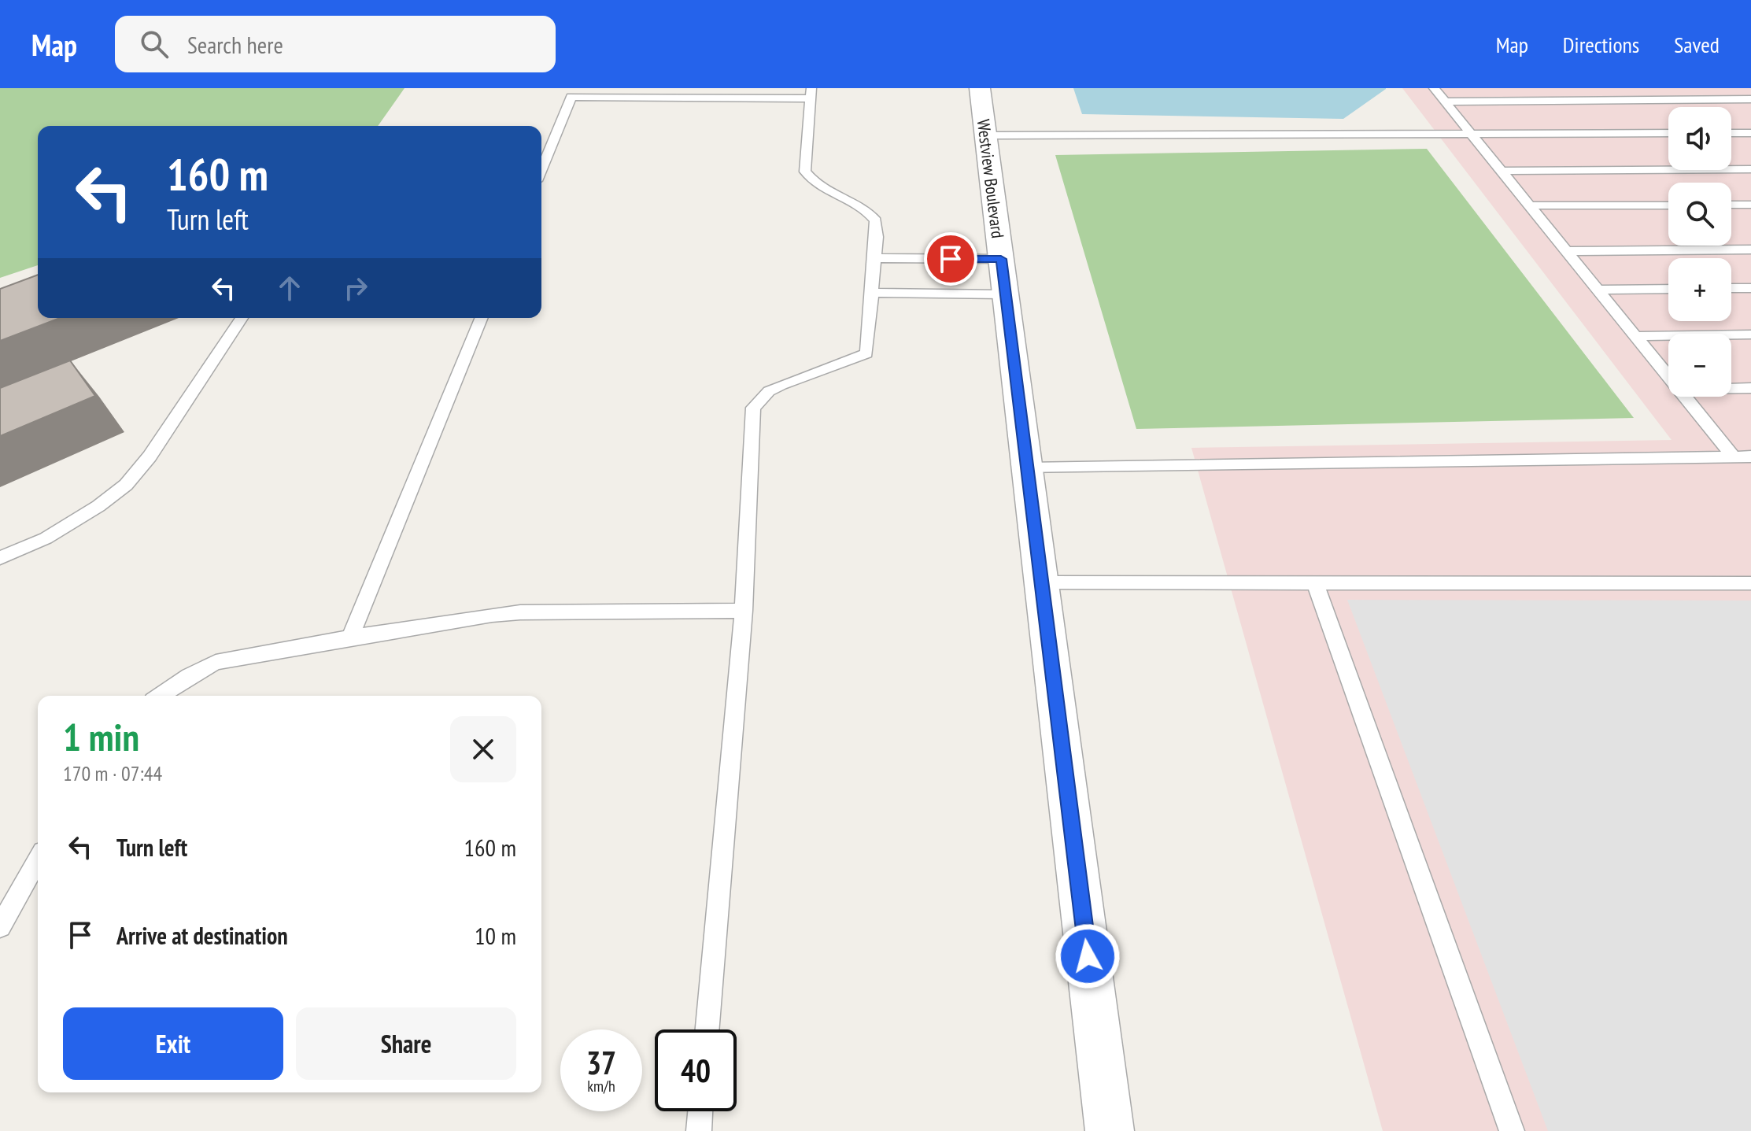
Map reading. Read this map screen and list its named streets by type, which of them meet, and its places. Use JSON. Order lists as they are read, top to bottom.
{
  "streets": {
    "street": ["Westview Boulevard"]
  },
  "page": {
    "header": "Map",
    "search": "Search here",
    "nav": ["Map", "Directions", "Saved"],
    "map_buttons": ["+", "−"],
    "turn": ["160 m", "Turn left"],
    "heading": ["1 min", "170 m · 07:44"],
    "list": [
      {
        "name": "Turn left",
        "value": "160 m"
      },
      {
        "name": "Arrive at destination",
        "value": "10 m"
      }
    ],
    "buttons": ["Exit", "Share"],
    "speed": "37 km/h",
    "limit": "40"
  }
}
